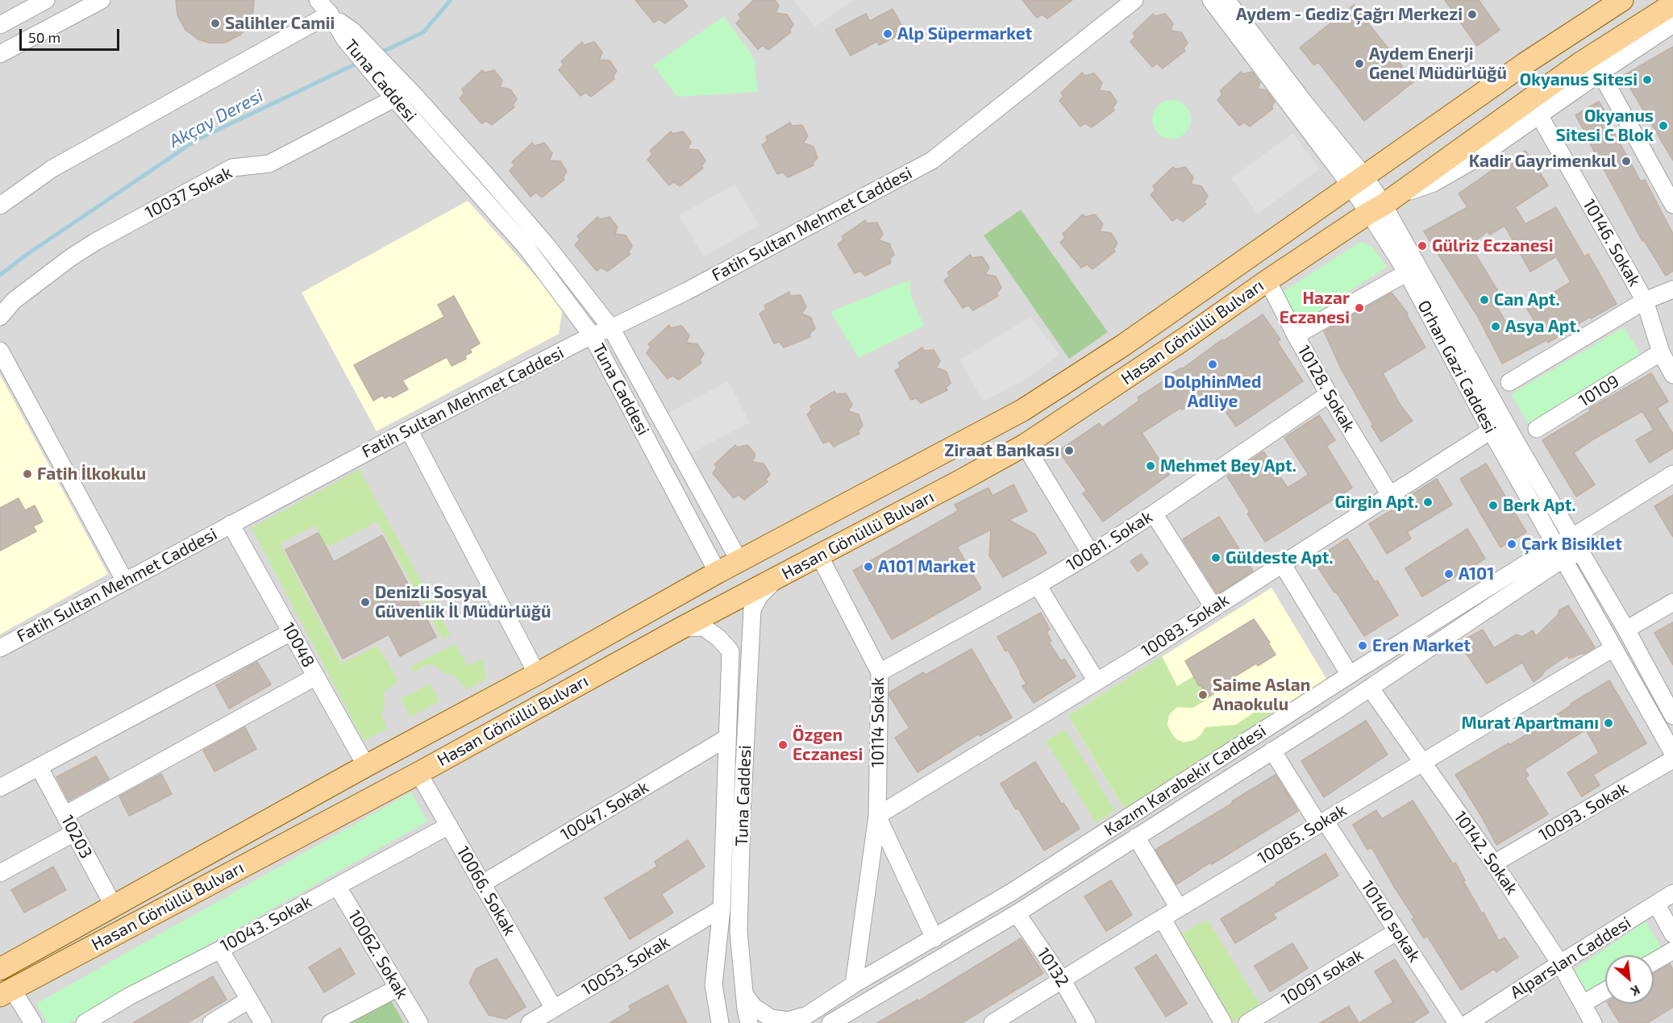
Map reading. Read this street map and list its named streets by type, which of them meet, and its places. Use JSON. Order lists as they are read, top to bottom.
{
  "streets": {
    "main road": ["Hasan Gönüllü Bulvarı"],
    "street": [
      "Tuna Caddesi",
      "10037 Sokak",
      "Fatih Sultan Mehmet Caddesi",
      "10146. Sokak",
      "Orhan Gazi Caddesi",
      "10128. Sokak",
      "10109",
      "10081. Sokak",
      "10083. Sokak",
      "10048",
      "10114 Sokak",
      "Kazım Karabekir Caddesi",
      "10047. Sokak",
      "10093. Sokak",
      "10085. Sokak",
      "10203",
      "10142. Sokak",
      "10066. Sokak",
      "10140 sokak",
      "10043. Sokak",
      "10062. Sokak",
      "Alparslan Caddesi",
      "10053. Sokak",
      "10132",
      "10091 sokak"
    ]
  },
  "crossings": [
    ["Tuna Caddesi", "10037 Sokak"],
    ["Tuna Caddesi", "Fatih Sultan Mehmet Caddesi"],
    ["Tuna Caddesi", "Hasan Gönüllü Bulvarı"],
    ["Tuna Caddesi", "10047. Sokak"],
    ["Tuna Caddesi", "10053. Sokak"],
    ["Fatih Sultan Mehmet Caddesi", "10048"],
    ["10146. Sokak", "10109"],
    ["Hasan Gönüllü Bulvarı", "Orhan Gazi Caddesi"],
    ["Hasan Gönüllü Bulvarı", "10128. Sokak"],
    ["Hasan Gönüllü Bulvarı", "10048"],
    ["Hasan Gönüllü Bulvarı", "10114 Sokak"],
    ["Hasan Gönüllü Bulvarı", "10203"],
    ["Hasan Gönüllü Bulvarı", "10066. Sokak"],
    ["Orhan Gazi Caddesi", "10083. Sokak"],
    ["Orhan Gazi Caddesi", "Kazım Karabekir Caddesi"],
    ["Orhan Gazi Caddesi", "10085. Sokak"],
    ["10128. Sokak", "10081. Sokak"],
    ["10128. Sokak", "10083. Sokak"],
    ["10081. Sokak", "10114 Sokak"],
    ["10083. Sokak", "10114 Sokak"],
    ["10114 Sokak", "Kazım Karabekir Caddesi"],
    ["Kazım Karabekir Caddesi", "10142. Sokak"],
    ["Kazım Karabekir Caddesi", "10140 sokak"],
    ["Kazım Karabekir Caddesi", "10132"],
    ["10047. Sokak", "10066. Sokak"],
    ["10093. Sokak", "10142. Sokak"],
    ["10085. Sokak", "10142. Sokak"],
    ["10085. Sokak", "10140 sokak"],
    ["10085. Sokak", "10132"],
    ["10142. Sokak", "Alparslan Caddesi"],
    ["10066. Sokak", "10043. Sokak"],
    ["10066. Sokak", "10053. Sokak"],
    ["10140 sokak", "10091 sokak"],
    ["10043. Sokak", "10062. Sokak"]
  ],
  "water": ["Akçay Deresi"],
  "places": [
    "Aydem - Gediz Çağrı Merkezi",
    "Salihler Camii",
    "Alp Süpermarket",
    "Aydem Enerji Genel Müdürlüğü",
    "Okyanus Sitesi",
    "Okyanus Sitesi C Blok",
    "Kadir Gayrimenkul",
    "Gülriz Eczanesi",
    "Can Apt.",
    "Hazar Eczanesi",
    "Asya Apt.",
    "DolphinMed Adliye",
    "Ziraat Bankası",
    "Mehmet Bey Apt.",
    "Fatih İlkokulu",
    "Girgin Apt.",
    "Berk Apt.",
    "Çark Bisiklet",
    "Güldeste Apt.",
    "A101 Market",
    "A101",
    "Denizli Sosyal Güvenlik İl Müdürlüğü",
    "Eren Market",
    "Saime Aslan Anaokulu",
    "Murat Apartmanı",
    "Özgen Eczanesi"
  ],
  "scale_bar": "50 m",
  "north": "bottom right"
}
